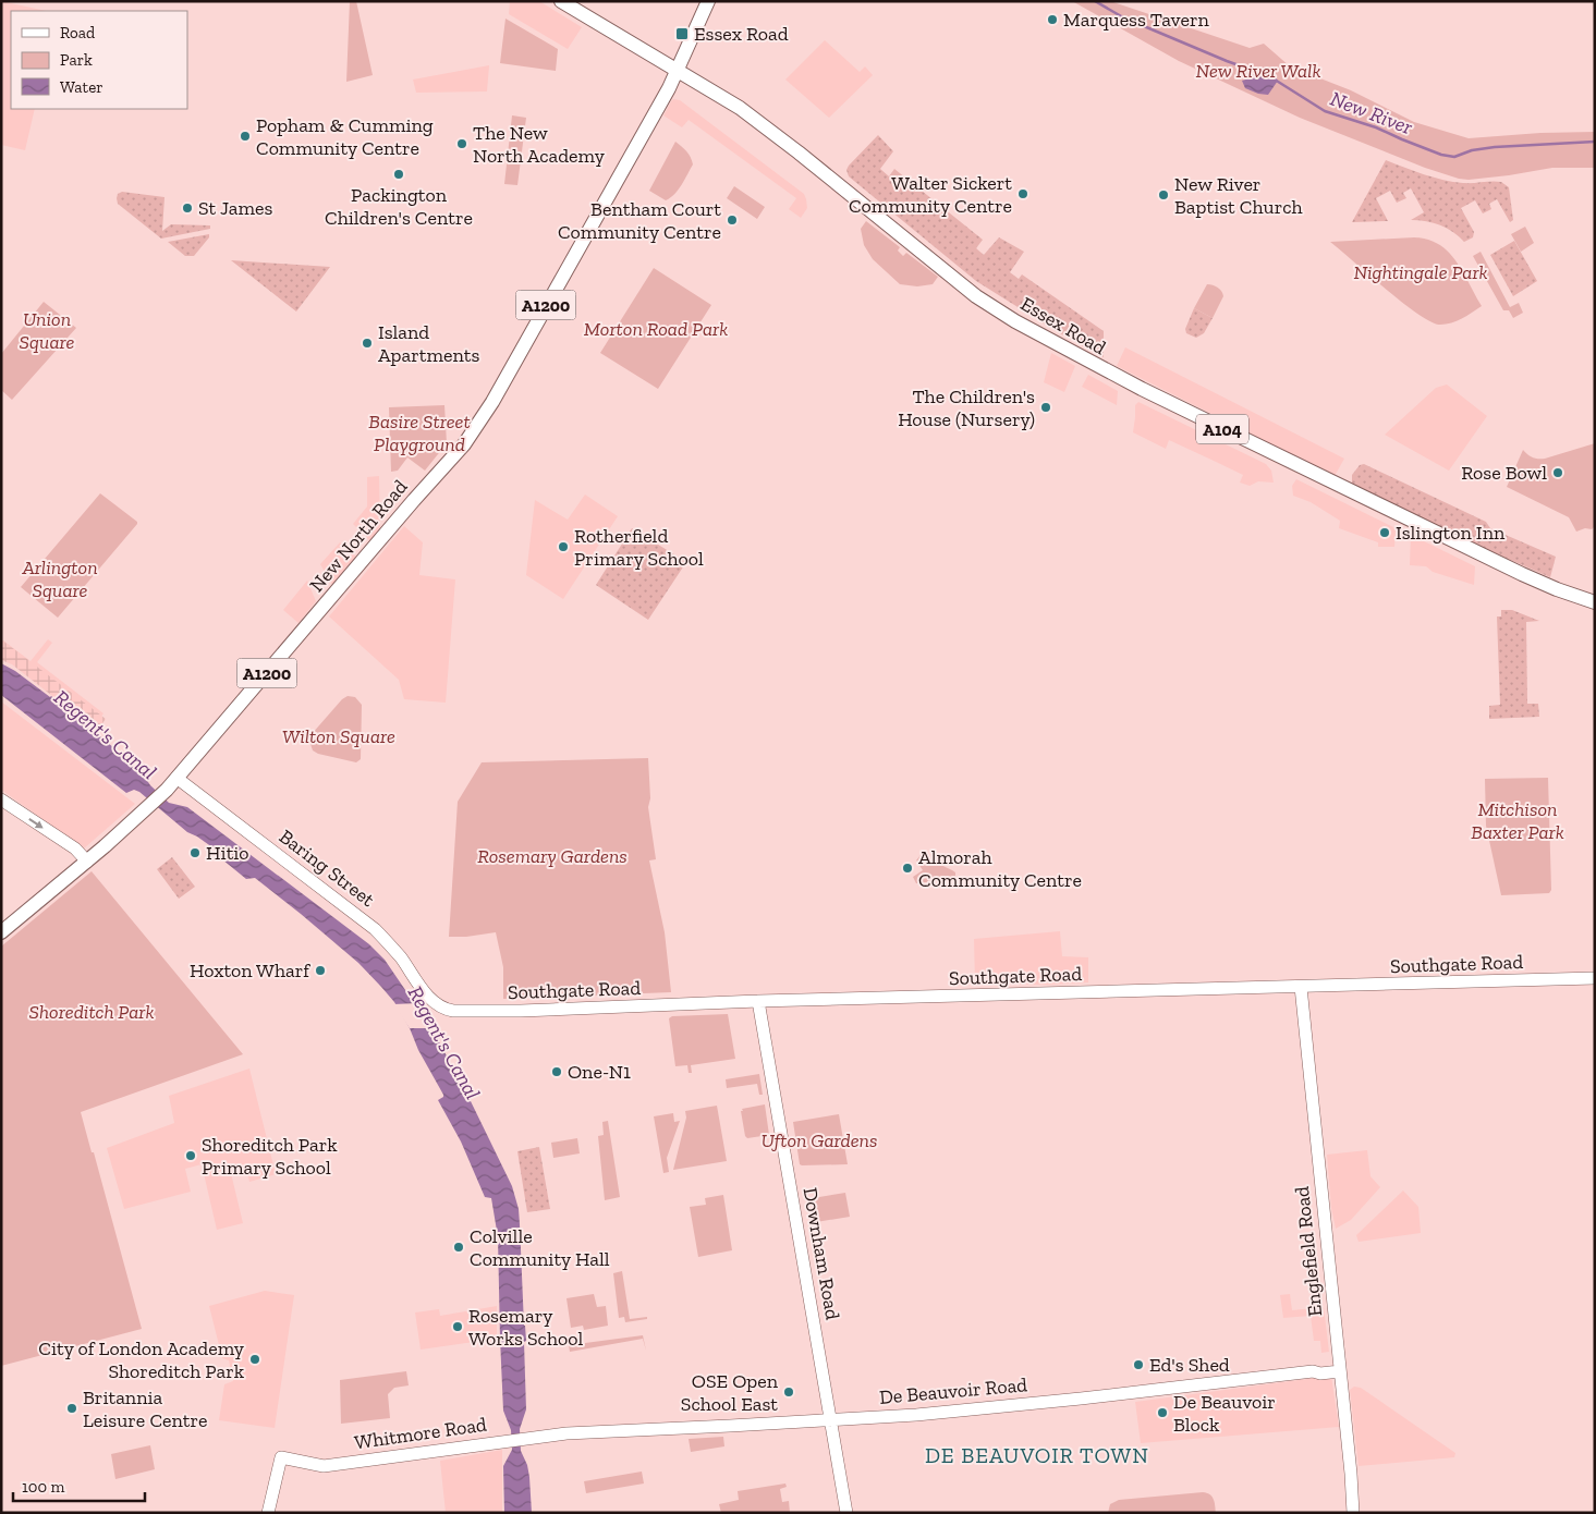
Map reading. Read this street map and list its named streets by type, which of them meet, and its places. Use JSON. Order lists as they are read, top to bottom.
{
  "streets": {
    "main road": [
      "A1200",
      "Essex Road",
      "A104",
      "New North Road"
    ],
    "street": [
      "Baring Street",
      "Southgate Road",
      "Englefield Road",
      "Downham Road",
      "De Beauvoir Road",
      "Whitmore Road"
    ]
  },
  "crossings": [
    ["A1200", "Essex Road"],
    ["A1200", "New North Road"],
    ["Essex Road", "New North Road"],
    ["New North Road", "Baring Street"],
    ["Baring Street", "Southgate Road"],
    ["Southgate Road", "Englefield Road"],
    ["Southgate Road", "Downham Road"],
    ["Englefield Road", "De Beauvoir Road"],
    ["Downham Road", "De Beauvoir Road"],
    ["De Beauvoir Road", "Whitmore Road"]
  ],
  "districts": ["DE BEAUVOIR TOWN"],
  "water": ["New River", "Regent's Canal"],
  "parks": [
    "New River Walk",
    "Nightingale Park",
    "Union Square",
    "Morton Road Park",
    "Basire Street Playground",
    "Arlington Square",
    "Wilton Square",
    "Mitchison Baxter Park",
    "Rosemary Gardens",
    "Shoreditch Park",
    "Ufton Gardens"
  ],
  "places": {
    "other": [
      "Marquess Tavern",
      "Popham & Cumming Community Centre",
      "The New North Academy",
      "Packington Children's Centre",
      "Walter Sickert Community Centre",
      "New River Baptist Church",
      "St James",
      "Bentham Court Community Centre",
      "Island Apartments",
      "The Children's House (Nursery)",
      "Rose Bowl",
      "Islington Inn",
      "Rotherfield Primary School",
      "Hitio",
      "Almorah Community Centre",
      "Hoxton Wharf",
      "One-N1",
      "Shoreditch Park Primary School",
      "Colville Community Hall",
      "Rosemary Works School",
      "City of London Academy Shoreditch Park",
      "Ed's Shed",
      "OSE Open School East",
      "Britannia Leisure Centre",
      "De Beauvoir Block"
    ],
    "transit": ["Essex Road"]
  },
  "legend": ["Road", "Park", "Water"],
  "scale_bar": "100 m"
}
